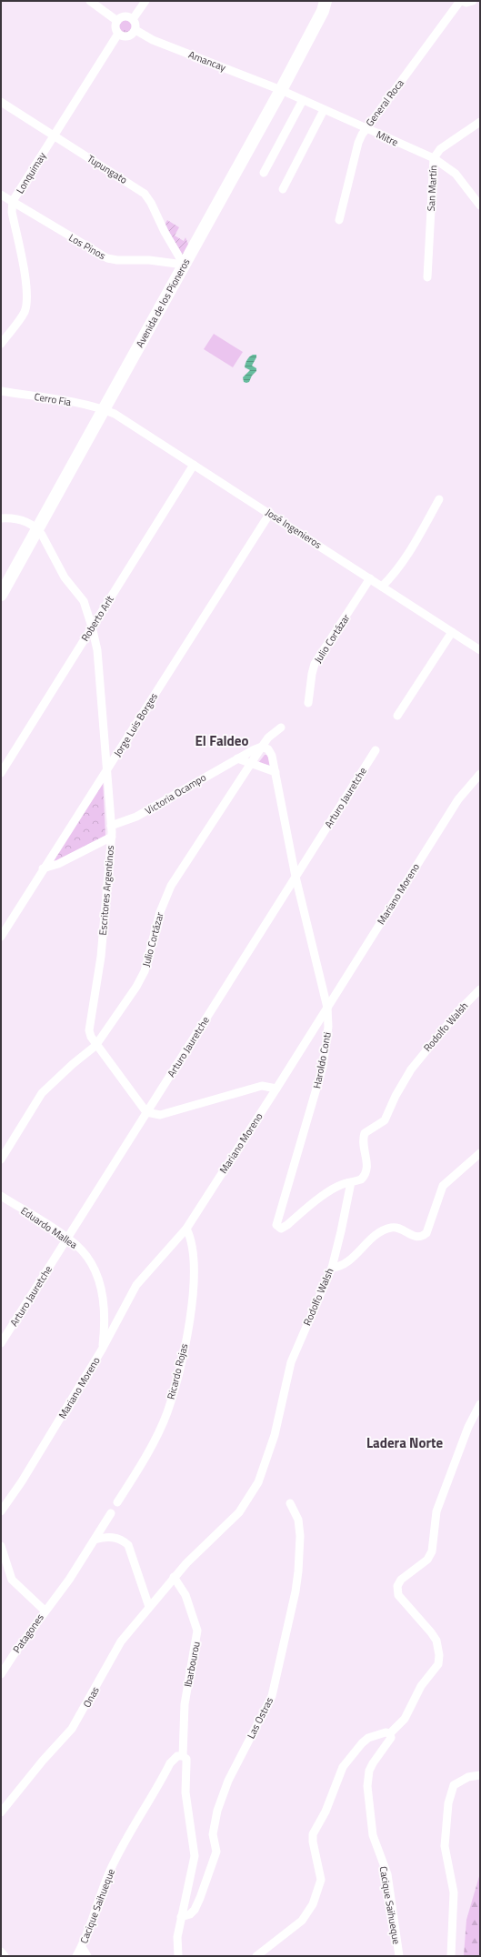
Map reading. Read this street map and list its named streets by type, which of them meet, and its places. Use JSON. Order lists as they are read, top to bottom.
{
  "streets": {
    "main road": ["Avenida de los Pioneros"],
    "street": [
      "Amancay",
      "General Roca",
      "Mitre",
      "Tupungato",
      "Lonquimay",
      "San Martín",
      "Los Pinos",
      "Cerro Fia",
      "José Ingenieros",
      "Roberto Arlt",
      "Julio Cortázar",
      "Jorge Luis Borges",
      "Victoria Ocampo",
      "Arturo Jauretche",
      "Escritores Argentinos",
      "Mariano Moreno",
      "Rodolfo Walsh",
      "Haroldo Conti",
      "Eduardo Mallea",
      "Ricardo Rojas",
      "Patagones",
      "Ibarbourou",
      "Onas",
      "Las Ostras",
      "Cacique Saihueque"
    ]
  },
  "crossings": [
    ["Amancay", "Mitre"],
    ["Amancay", "Lonquimay"],
    ["Amancay", "Avenida de los Pioneros"],
    ["General Roca", "Mitre"],
    ["Mitre", "San Martín"],
    ["Mitre", "Avenida de los Pioneros"],
    ["Tupungato", "Lonquimay"],
    ["Tupungato", "Los Pinos"],
    ["Tupungato", "Avenida de los Pioneros"],
    ["Lonquimay", "Los Pinos"],
    ["Los Pinos", "Avenida de los Pioneros"],
    ["Avenida de los Pioneros", "Cerro Fia"],
    ["Avenida de los Pioneros", "José Ingenieros"],
    ["Avenida de los Pioneros", "Escritores Argentinos"],
    ["Cerro Fia", "José Ingenieros"],
    ["José Ingenieros", "Roberto Arlt"],
    ["José Ingenieros", "Julio Cortázar"],
    ["José Ingenieros", "Jorge Luis Borges"],
    ["Roberto Arlt", "Escritores Argentinos"],
    ["Julio Cortázar", "Victoria Ocampo"],
    ["Julio Cortázar", "Escritores Argentinos"],
    ["Julio Cortázar", "Haroldo Conti"],
    ["Jorge Luis Borges", "Escritores Argentinos"],
    ["Victoria Ocampo", "Escritores Argentinos"],
    ["Victoria Ocampo", "Haroldo Conti"],
    ["Arturo Jauretche", "Escritores Argentinos"],
    ["Arturo Jauretche", "Haroldo Conti"],
    ["Arturo Jauretche", "Eduardo Mallea"],
    ["Mariano Moreno", "Haroldo Conti"],
    ["Mariano Moreno", "Eduardo Mallea"],
    ["Mariano Moreno", "Ricardo Rojas"],
    ["Rodolfo Walsh", "Haroldo Conti"],
    ["Rodolfo Walsh", "Ibarbourou"],
    ["Rodolfo Walsh", "Onas"],
    ["Ibarbourou", "Onas"],
    ["Ibarbourou", "Cacique Saihueque"]
  ],
  "districts": ["El Faldeo", "Ladera Norte"]
}
